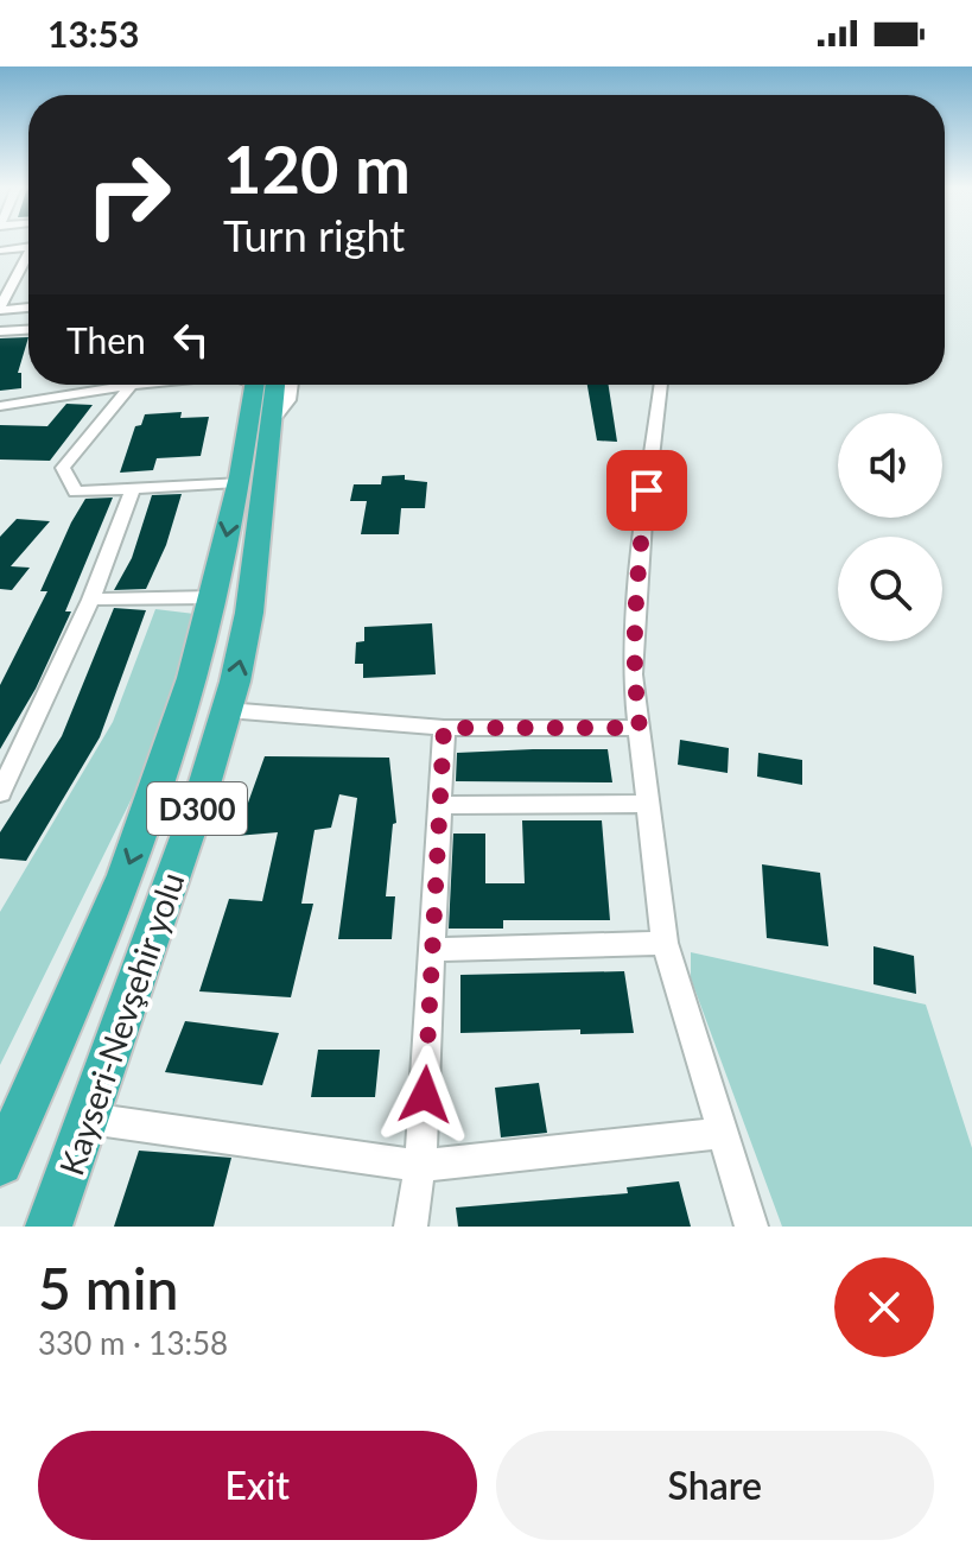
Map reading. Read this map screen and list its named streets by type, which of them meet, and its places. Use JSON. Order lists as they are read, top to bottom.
{
  "streets": {
    "highway": ["D300", "Kayseri-Nevşehir yolu"]
  },
  "page": {
    "status": "13:53",
    "turn": ["120 m", "Turn right"],
    "then": "Then",
    "heading": ["5 min", "330 m · 13:58"],
    "buttons": ["Exit", "Share"]
  }
}
